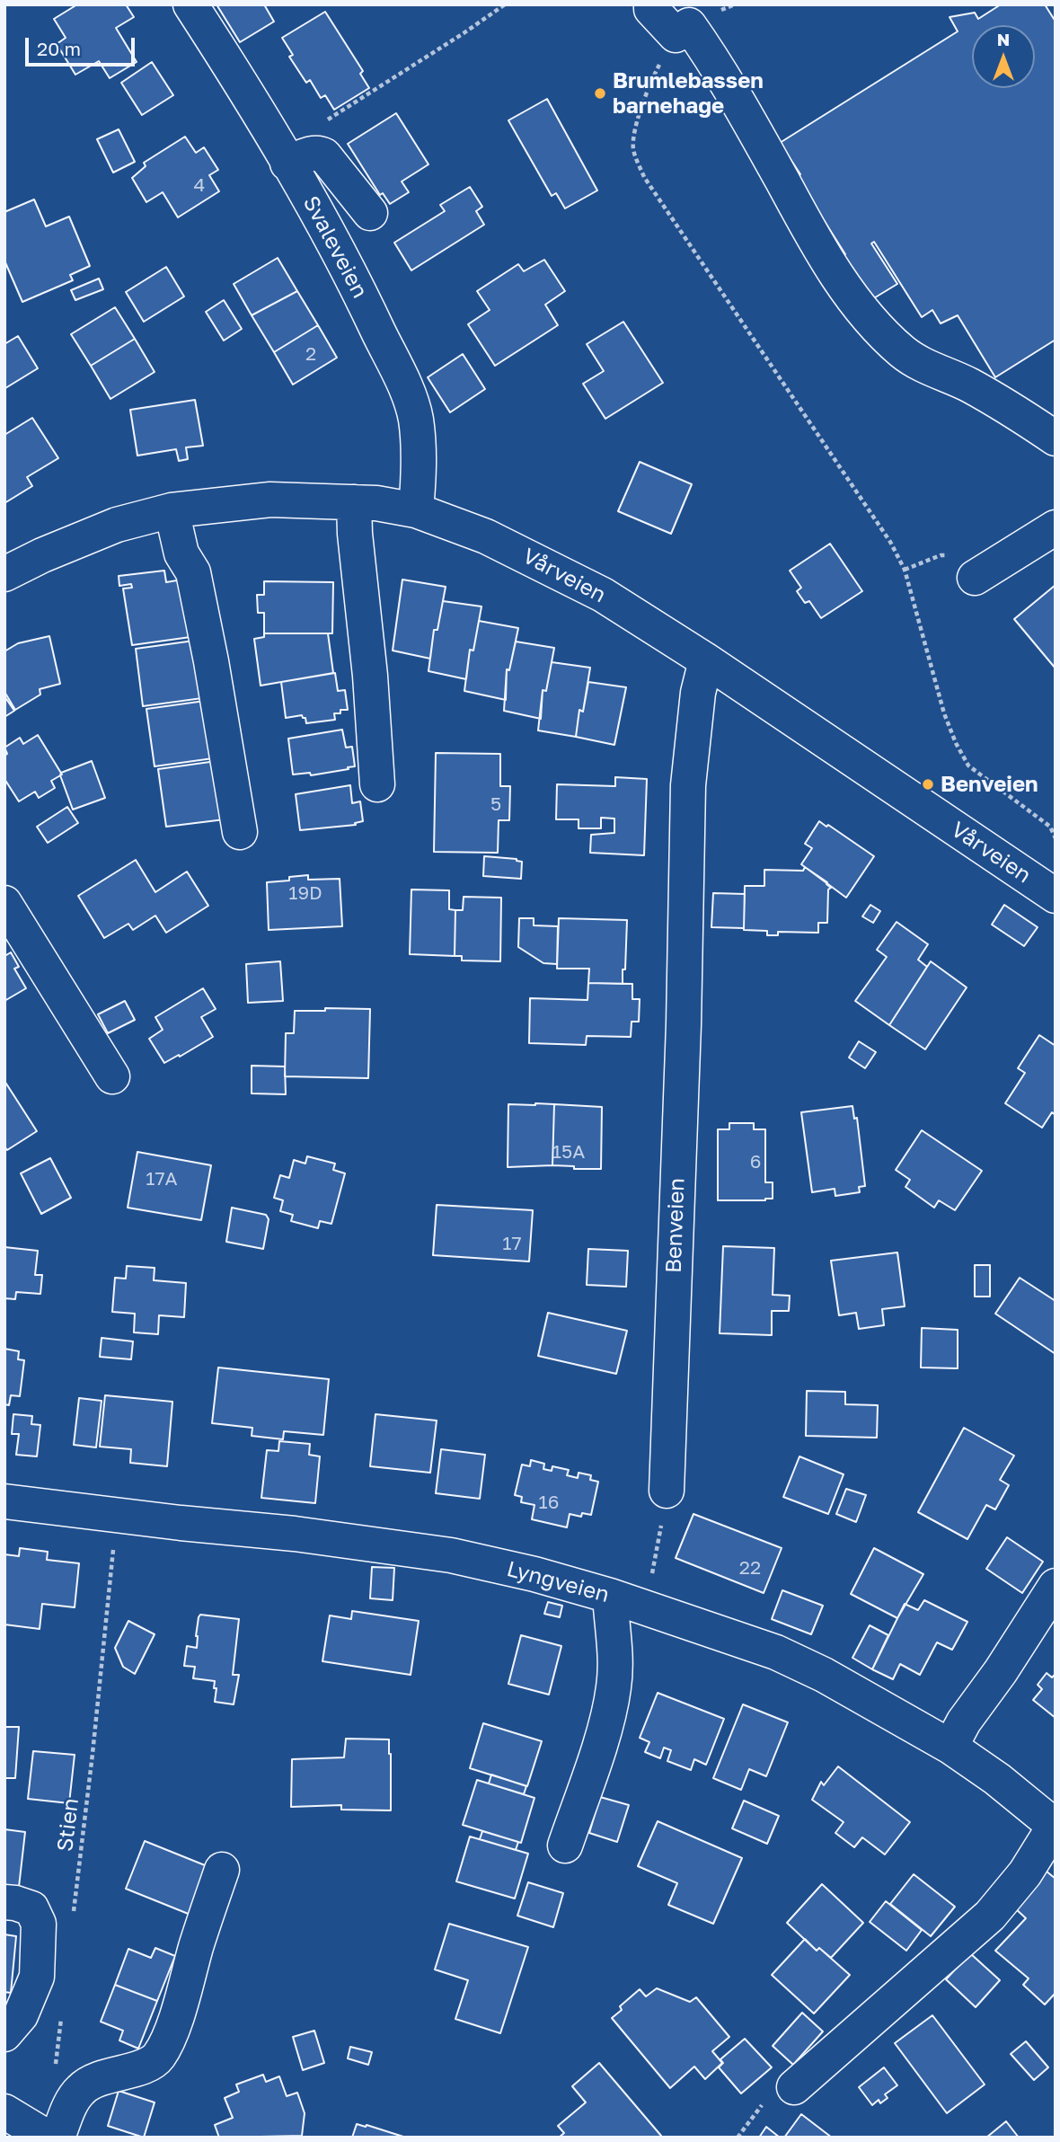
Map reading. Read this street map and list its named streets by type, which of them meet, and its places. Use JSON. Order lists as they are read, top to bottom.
{
  "streets": {
    "street": [
      "Svaleveien",
      "Vårveien",
      "Benveien",
      "Lyngveien"
    ],
    "path": ["Stien"]
  },
  "crossings": [
    ["Svaleveien", "Vårveien"],
    ["Vårveien", "Benveien"],
    ["Lyngveien", "Stien"]
  ],
  "places": ["Brumlebassen barnehage", "Benveien"],
  "house_numbers": [
    "4",
    "2",
    "5",
    "19D",
    "15A",
    "6",
    "17A",
    "17",
    "16",
    "22"
  ],
  "scale_bar": "20 m",
  "north": "top"
}
